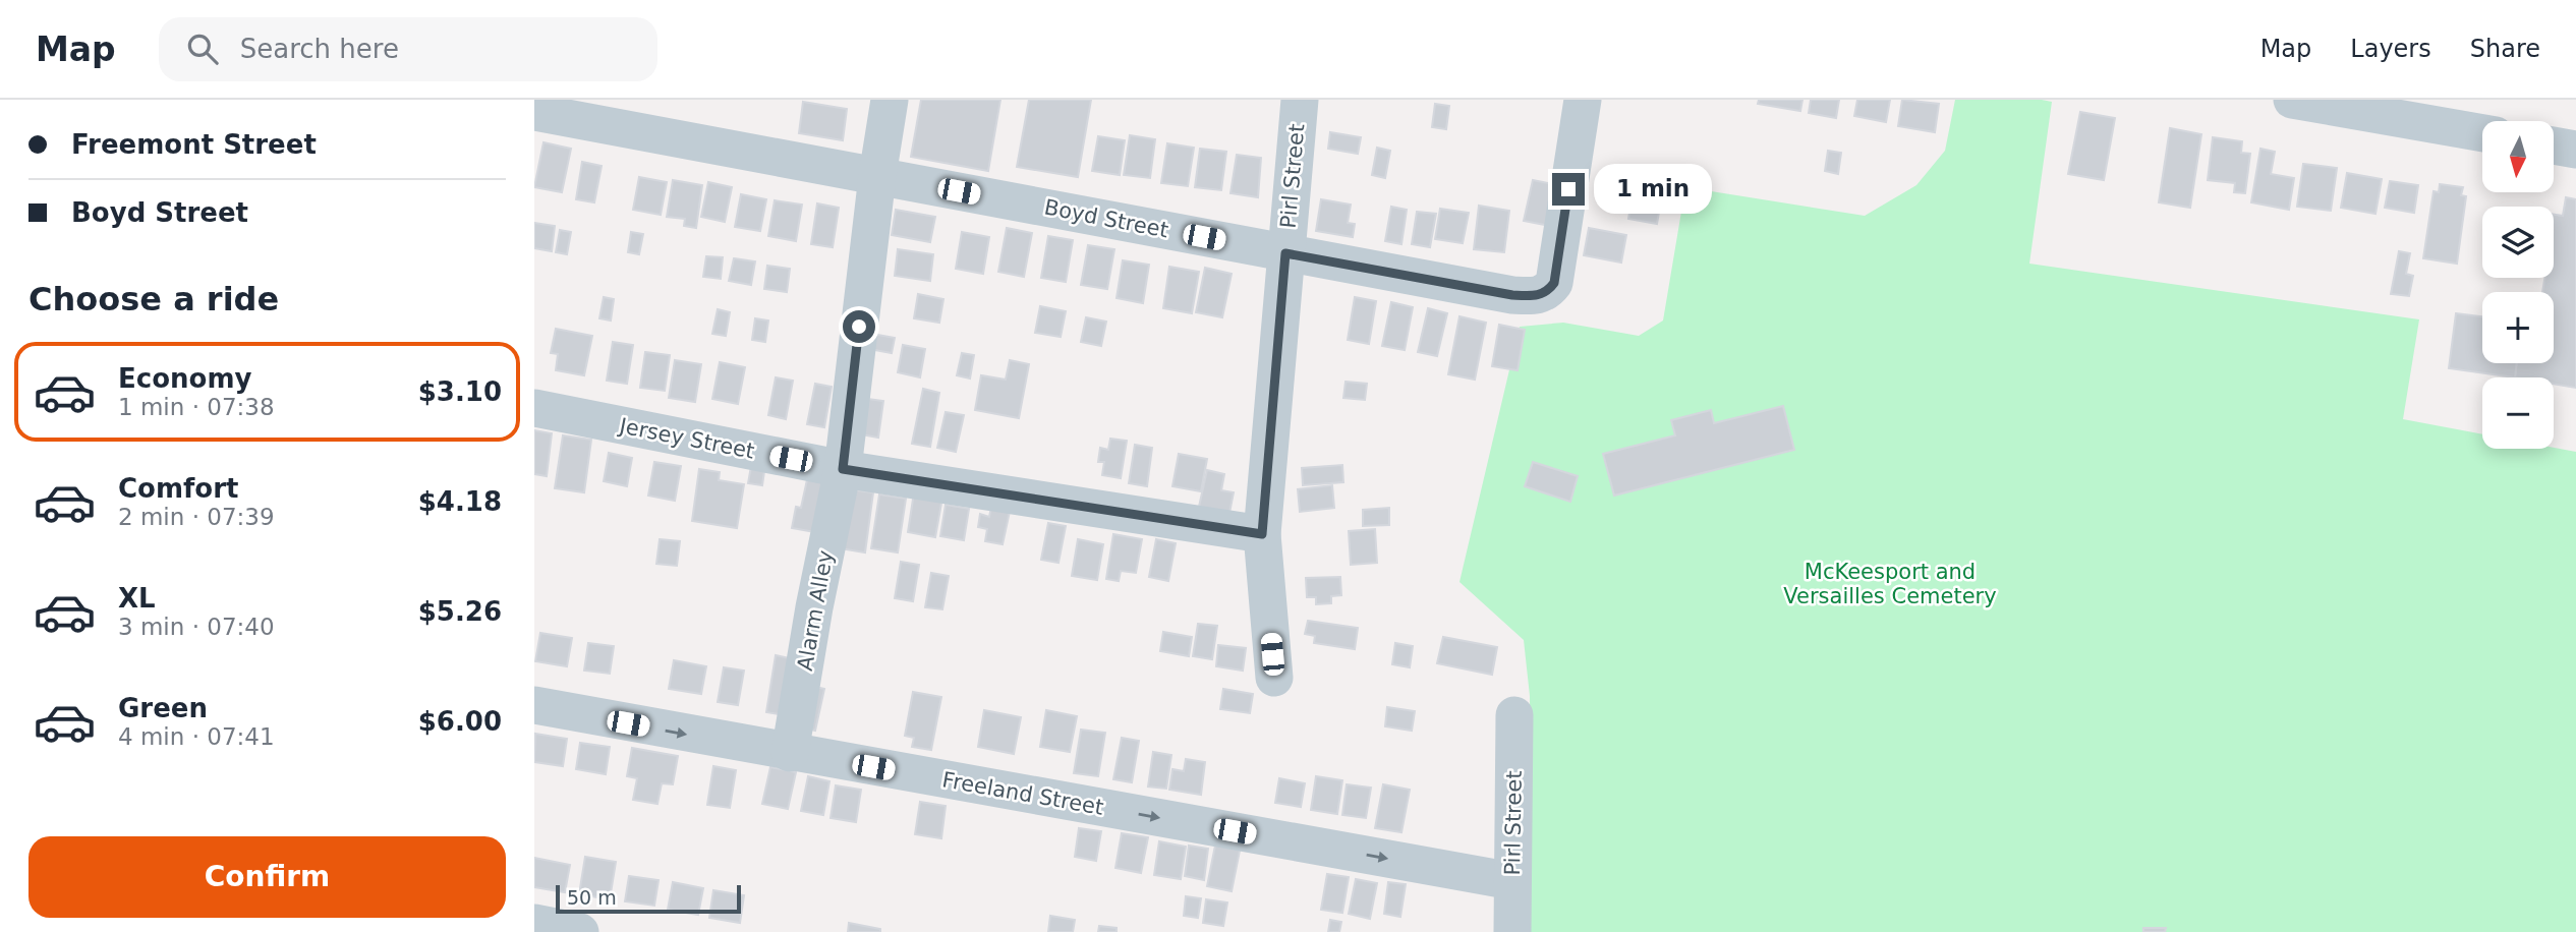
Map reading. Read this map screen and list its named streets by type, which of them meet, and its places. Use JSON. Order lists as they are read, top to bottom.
{
  "streets": {
    "street": [
      "Pirl Street",
      "Boyd Street",
      "Jersey Street",
      "Alarm Alley",
      "Freeland Street"
    ]
  },
  "crossings": [
    ["Pirl Street", "Boyd Street"],
    ["Pirl Street", "Jersey Street"],
    ["Pirl Street", "Freeland Street"],
    ["Boyd Street", "Alarm Alley"],
    ["Jersey Street", "Alarm Alley"],
    ["Alarm Alley", "Freeland Street"]
  ],
  "one_way": ["Freeland Street"],
  "parks": ["McKeesport and Versailles Cemetery"],
  "scale_bar": "50 m",
  "north": "bottom",
  "page": {
    "header": "Map",
    "search": "Search here",
    "nav": ["Map", "Layers", "Share"],
    "banner": ["Freemont Street", "Boyd Street"],
    "map_buttons": ["+", "−"],
    "bubble": "1 min",
    "heading": "Choose a ride",
    "list": [
      {
        "name": "Economy",
        "note": "1 min · 07:38",
        "value": "$3.10"
      },
      {
        "name": "Comfort",
        "note": "2 min · 07:39",
        "value": "$4.18"
      },
      {
        "name": "XL",
        "note": "3 min · 07:40",
        "value": "$5.26"
      },
      {
        "name": "Green",
        "note": "4 min · 07:41",
        "value": "$6.00"
      }
    ],
    "buttons": "Confirm",
    "scale": "50 m"
  }
}
